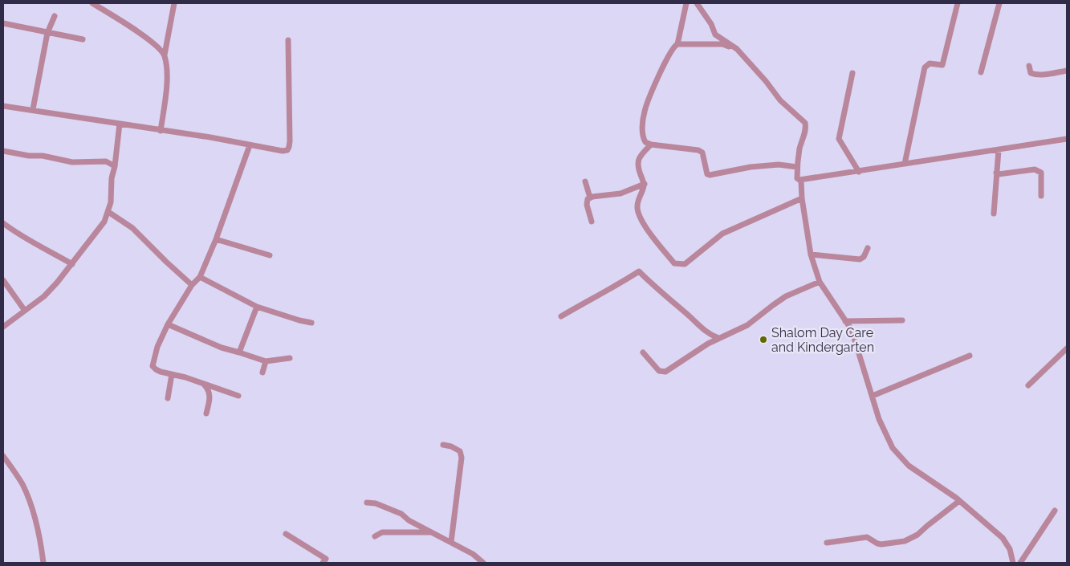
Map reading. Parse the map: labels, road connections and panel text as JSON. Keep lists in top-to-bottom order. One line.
{"places":["Shalom Day Care and Kindergarten"]}
